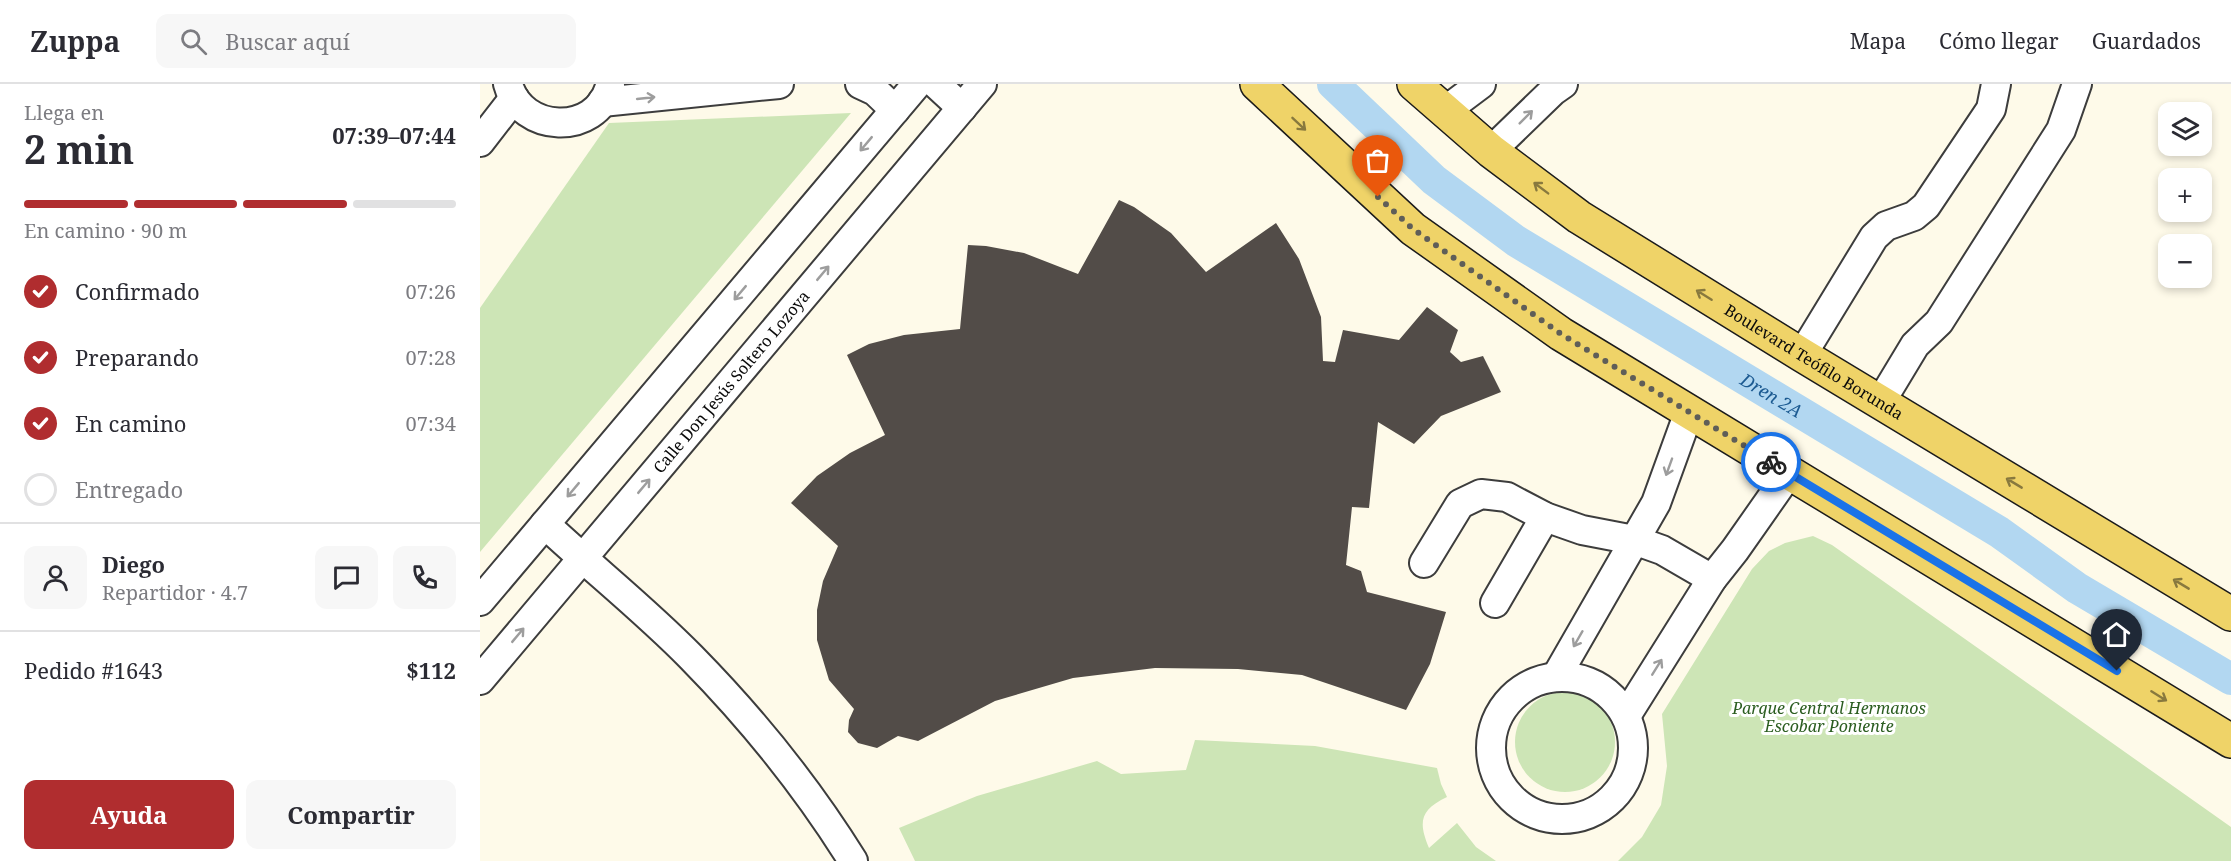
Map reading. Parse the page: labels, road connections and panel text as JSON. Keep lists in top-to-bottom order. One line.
{"streets":{"main road":["Boulevard Teófilo Borunda"],"street":["Calle Don Jesús Soltero Lozoya"]},"water":["Dren 2A"],"parks":["Parque Central Hermanos Escobar Poniente"],"page":{"header":"Zuppa","search":"Buscar aquí","nav":["Mapa","Cómo llegar","Guardados"],"heading":["2 min","Llega en","07:39–07:44"],"panel":["Diego","Repartidor · 4.7","Pedido #1643","$112"],"map_buttons":["+","−"],"bar":"En camino · 90 m","list":[["Confirmado","07:26"],["Preparando","07:28"],["En camino","07:34"],"Entregado"],"buttons":["Ayuda","Compartir"]}}
